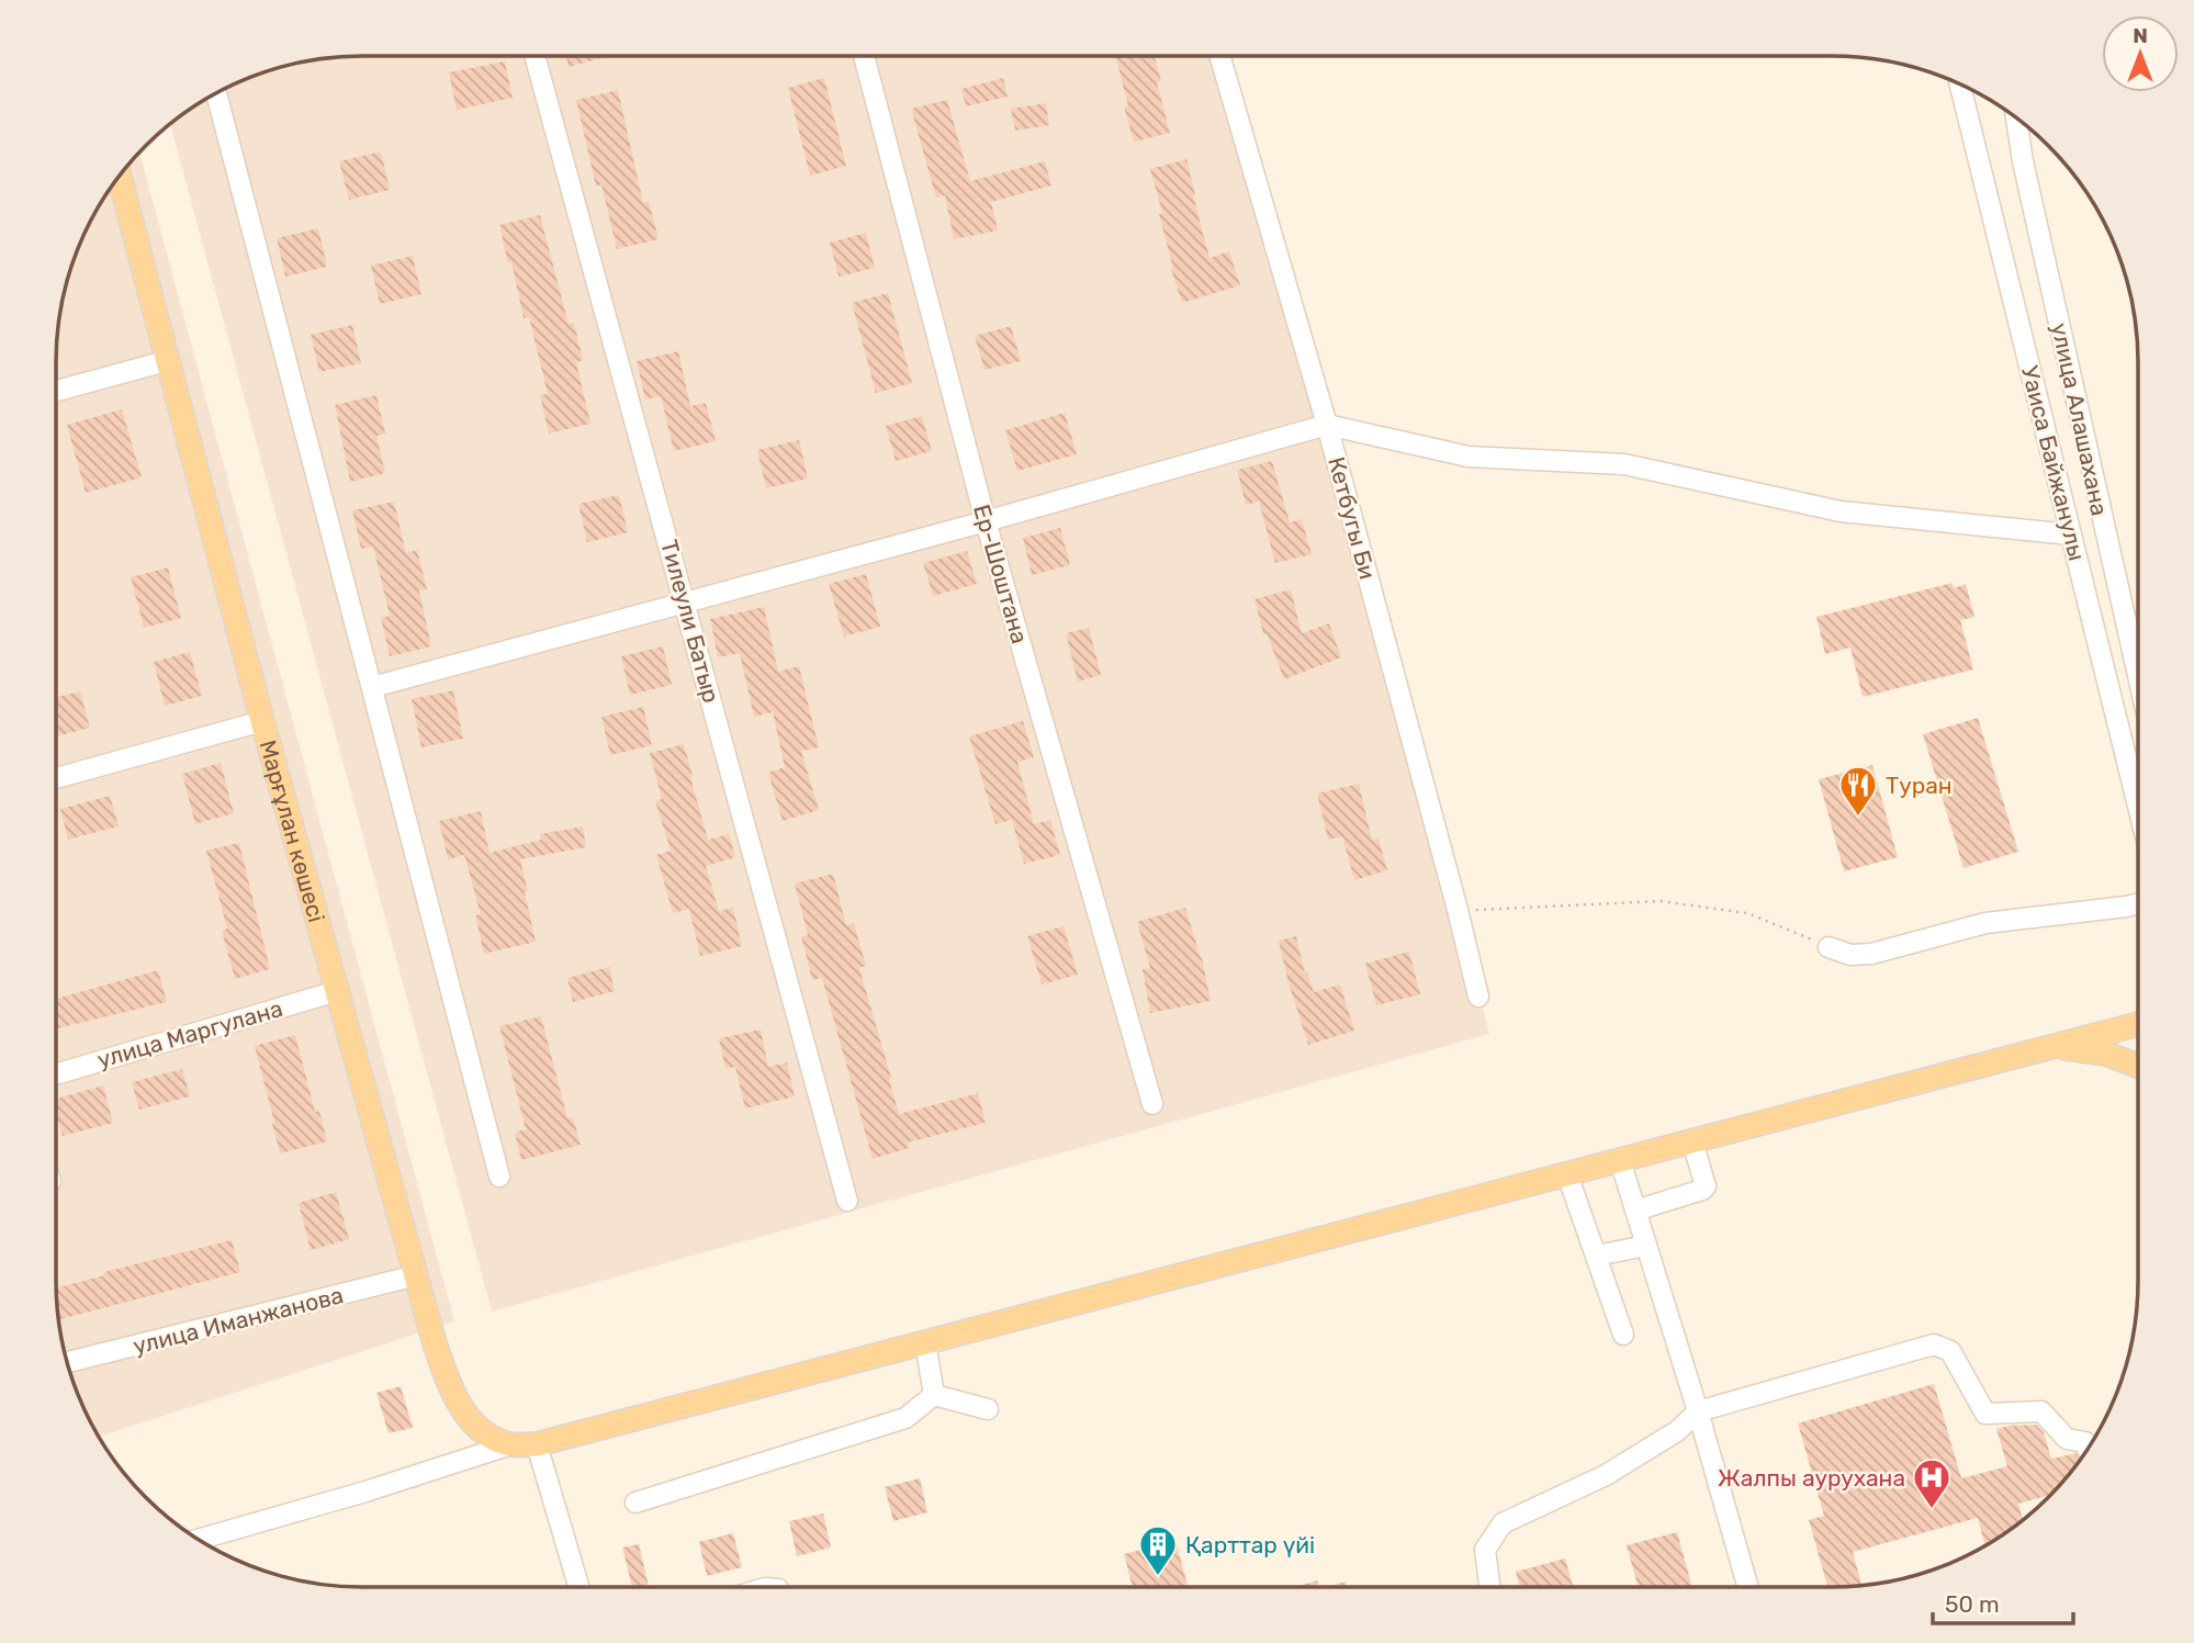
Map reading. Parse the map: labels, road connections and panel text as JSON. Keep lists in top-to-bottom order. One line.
{"streets":{"main road":["Марғұлан көшесі"],"street":["улица Алашахана","Уаиса Байжанулы","Кетбугы Би","Ер-Шоштана","Тилеули Батыр","улица Маргулана","улица Иманжанова"]},"crossings":[["Марғұлан көшесі","улица Маргулана"],["Марғұлан көшесі","улица Иманжанова"]],"places":{"restaurant":["Туран"],"hospital":["Жалпы аурухана"],"building":["Қарттар үйі"]},"scale_bar":"50 m","north":"top"}
